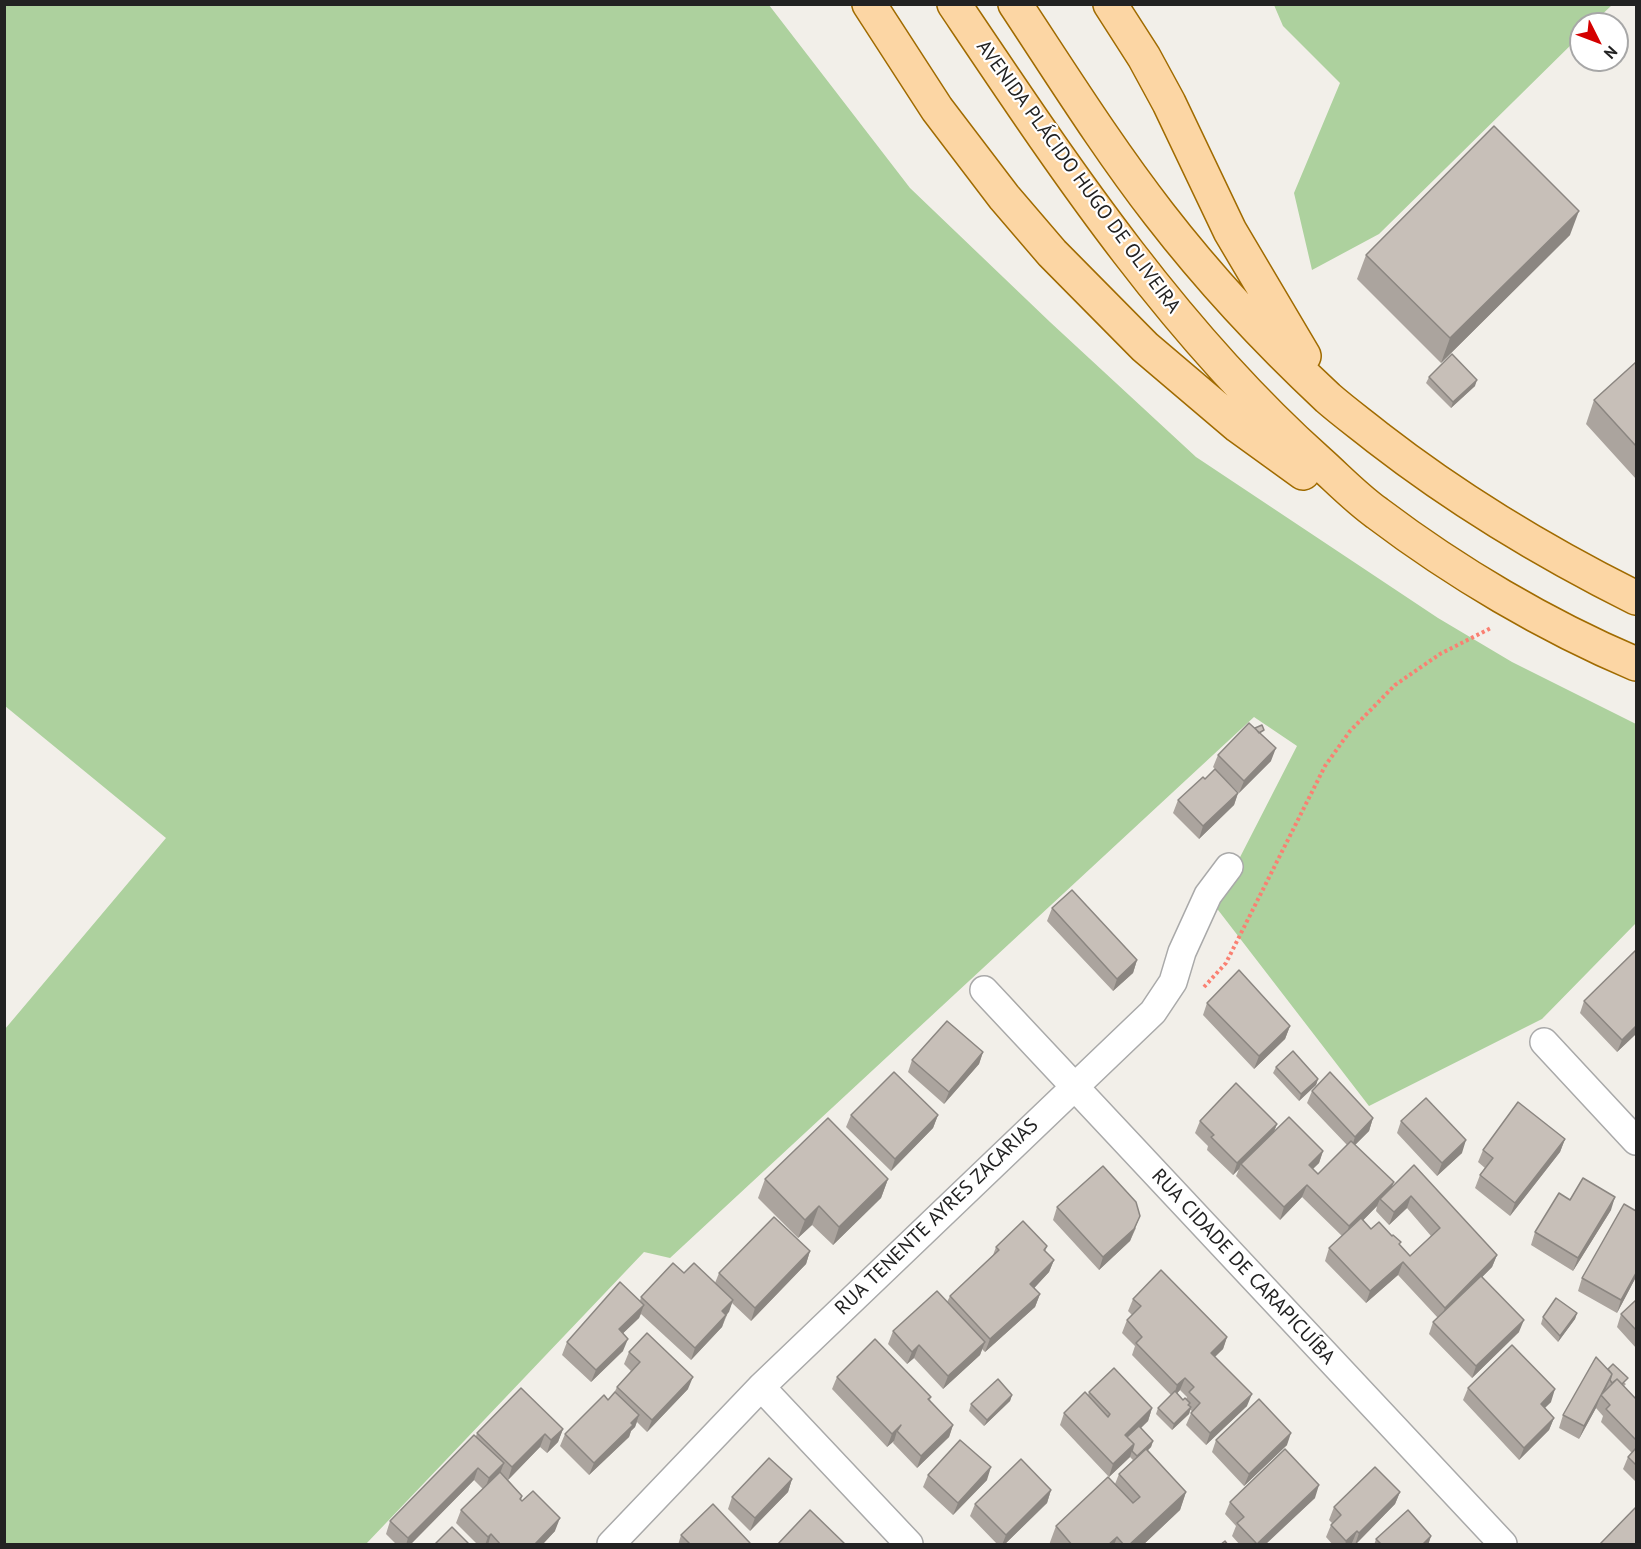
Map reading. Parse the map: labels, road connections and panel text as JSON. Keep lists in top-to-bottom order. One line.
{"streets":{"main road":["AVENIDA PLÁCIDO HUGO DE OLIVEIRA"],"street":["RUA TENENTE AYRES ZACARIAS","RUA CIDADE DE CARAPICUÍBA"]},"crossings":[["RUA TENENTE AYRES ZACARIAS","RUA CIDADE DE CARAPICUÍBA"]],"north":"bottom right"}
